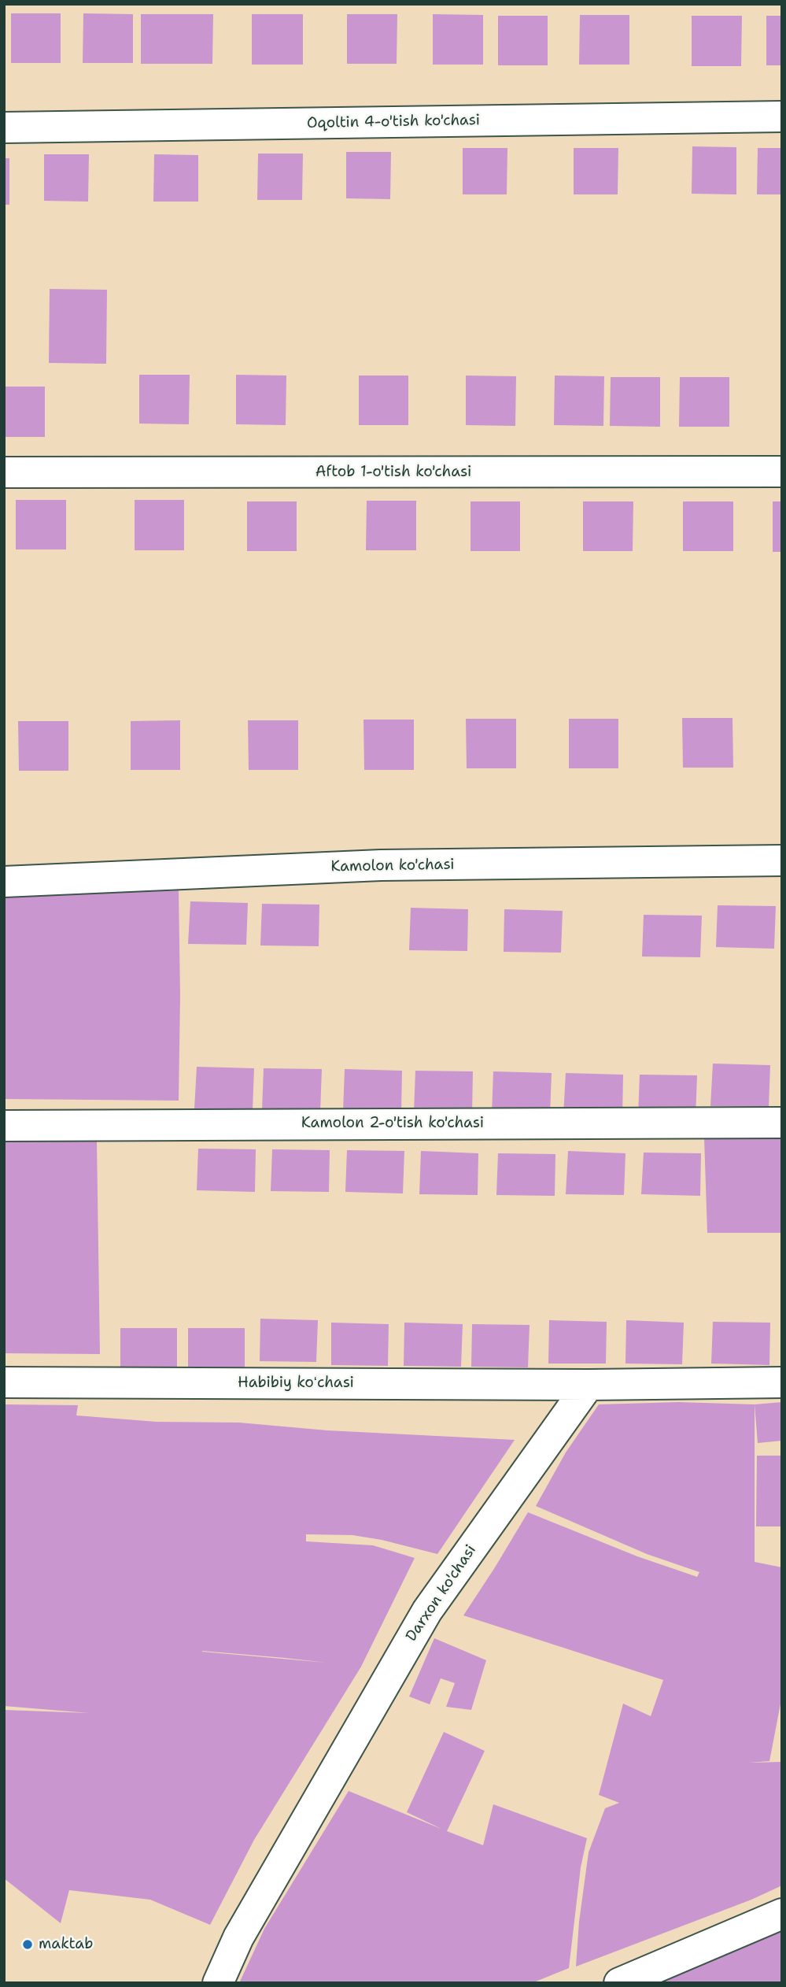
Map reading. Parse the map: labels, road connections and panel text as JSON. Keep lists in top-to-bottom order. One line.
{"streets":{"street":["Oqoltin 4-o'tish ko'chasi","Aftob 1-o'tish ko'chasi","Kamolon ko'chasi","Kamolon 2-o'tish ko'chasi","Habibiy koʻchasi","Darxon ko'chasi"]},"crossings":[["Habibiy koʻchasi","Darxon ko'chasi"]],"places":["maktab"]}
